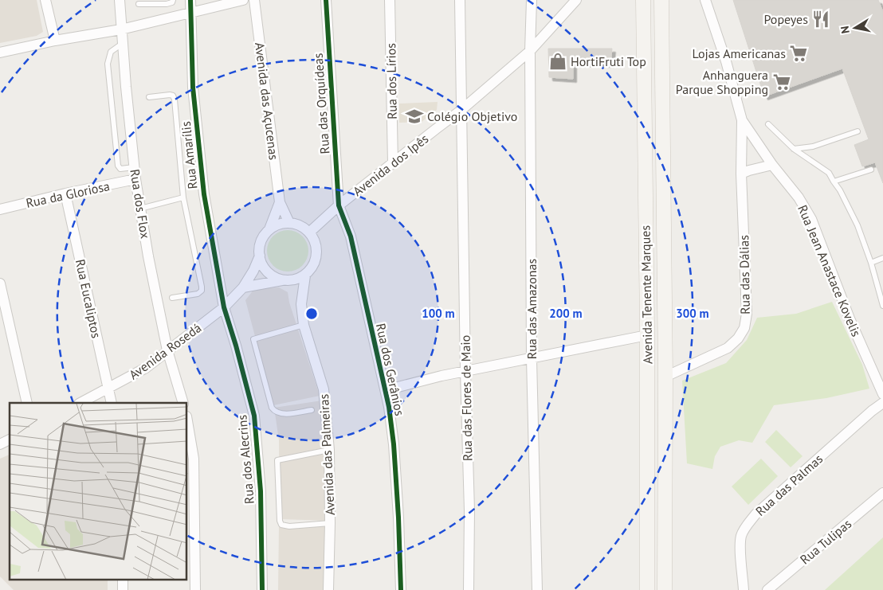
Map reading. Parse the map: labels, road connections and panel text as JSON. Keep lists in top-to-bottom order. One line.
{"streets":{"main road":["Avenida Tenente Marques"],"street":["Rua dos Lírios","Avenida das Açucenas","Rua das Orquídeas","Rua Amarílis","Avenida dos Ipês","Rua da Gloriosa","Rua dos Flox","Rua Jean Anastace Kovelis","Rua das Dálias","Rua Eucaliptos","Rua das Amazonas","Avenida Rosedá","Rua dos Gerânios","Rua das Flores de Maio","Avenida das Palmeiras","Rua dos Alecrins","Rua das Palmas","Rua Tulipas"]},"crossings":[["Rua dos Lírios","Avenida dos Ipês"],["Avenida das Açucenas","Avenida dos Ipês"],["Avenida das Açucenas","Avenida Rosedá"],["Avenida das Açucenas","Avenida das Palmeiras"],["Rua das Orquídeas","Avenida dos Ipês"],["Rua das Orquídeas","Rua dos Gerânios"],["Rua Amarílis","Avenida Rosedá"],["Rua Amarílis","Rua dos Alecrins"],["Avenida dos Ipês","Rua das Amazonas"],["Avenida dos Ipês","Avenida Rosedá"],["Avenida dos Ipês","Rua dos Gerânios"],["Avenida dos Ipês","Rua das Flores de Maio"],["Avenida dos Ipês","Avenida das Palmeiras"],["Rua da Gloriosa","Rua dos Flox"],["Rua da Gloriosa","Rua Eucaliptos"],["Rua dos Flox","Avenida Rosedá"],["Rua Jean Anastace Kovelis","Rua das Dálias"],["Rua das Dálias","Avenida Tenente Marques"],["Rua Eucaliptos","Avenida Rosedá"],["Avenida Rosedá","Avenida das Palmeiras"],["Avenida Rosedá","Rua dos Alecrins"]],"places":{"restaurant":["Popeyes"],"supermarket":["Lojas Americanas","Anhanguera Parque Shopping"],"shop":["HortiFruti Top"],"school or university":["Colégio Objetivo"]},"north":"left","rings":["100 m","200 m","300 m"]}
